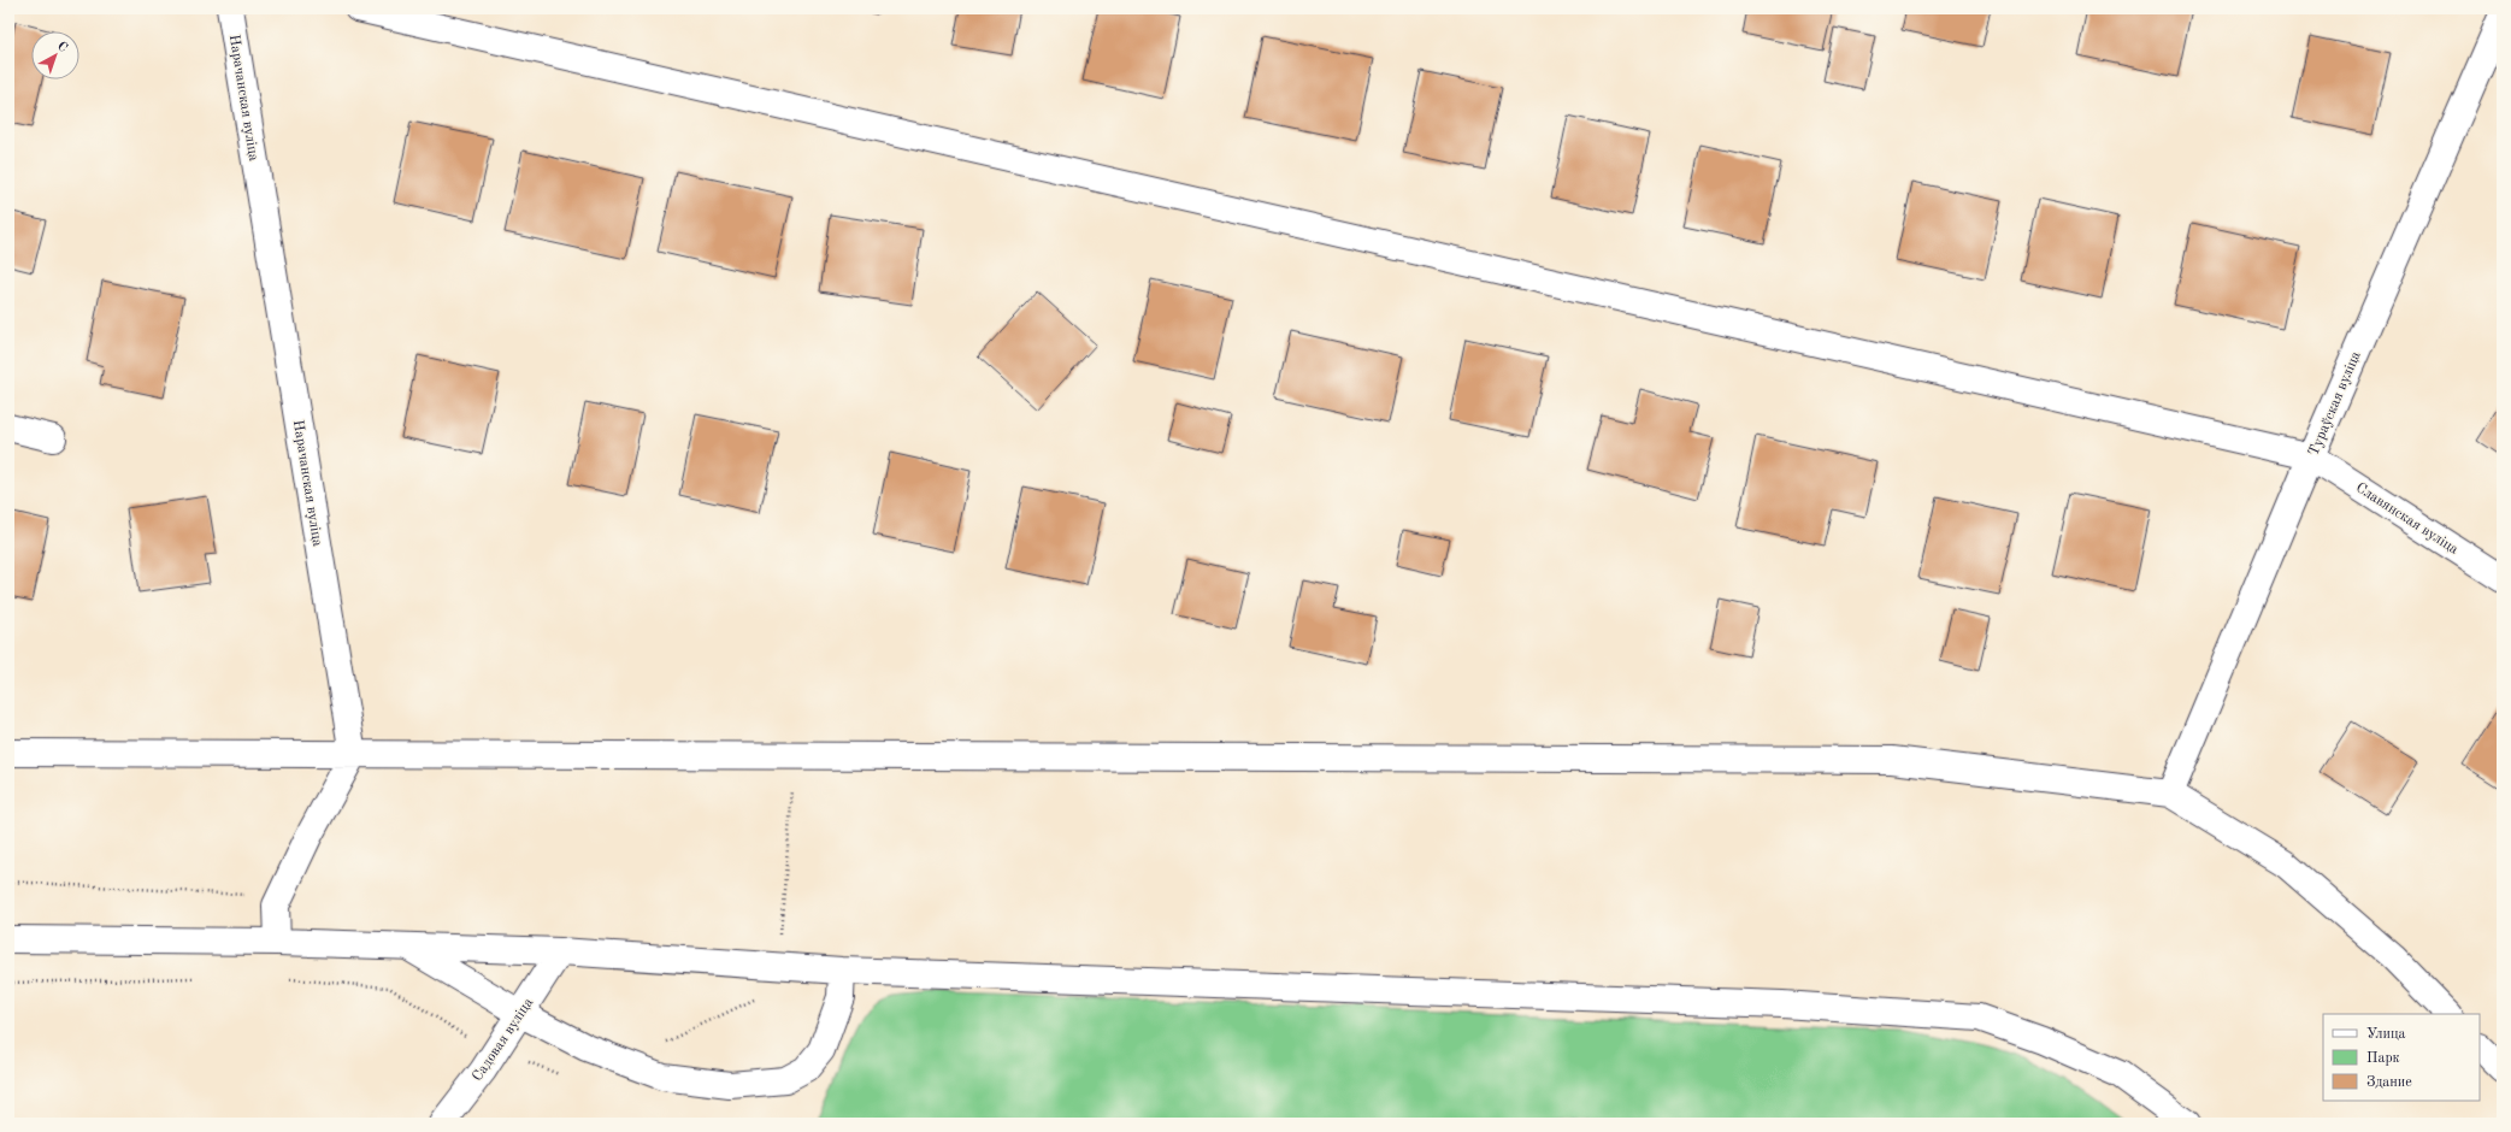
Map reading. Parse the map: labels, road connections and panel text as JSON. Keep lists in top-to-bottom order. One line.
{"streets":{"street":["Нарачанская вуліца","Тураўская вуліца","Славянская вуліца","Садовая вуліца"]},"crossings":[["Тураўская вуліца","Славянская вуліца"]],"legend":["Улица","Парк","Здание"],"north":"top right"}
